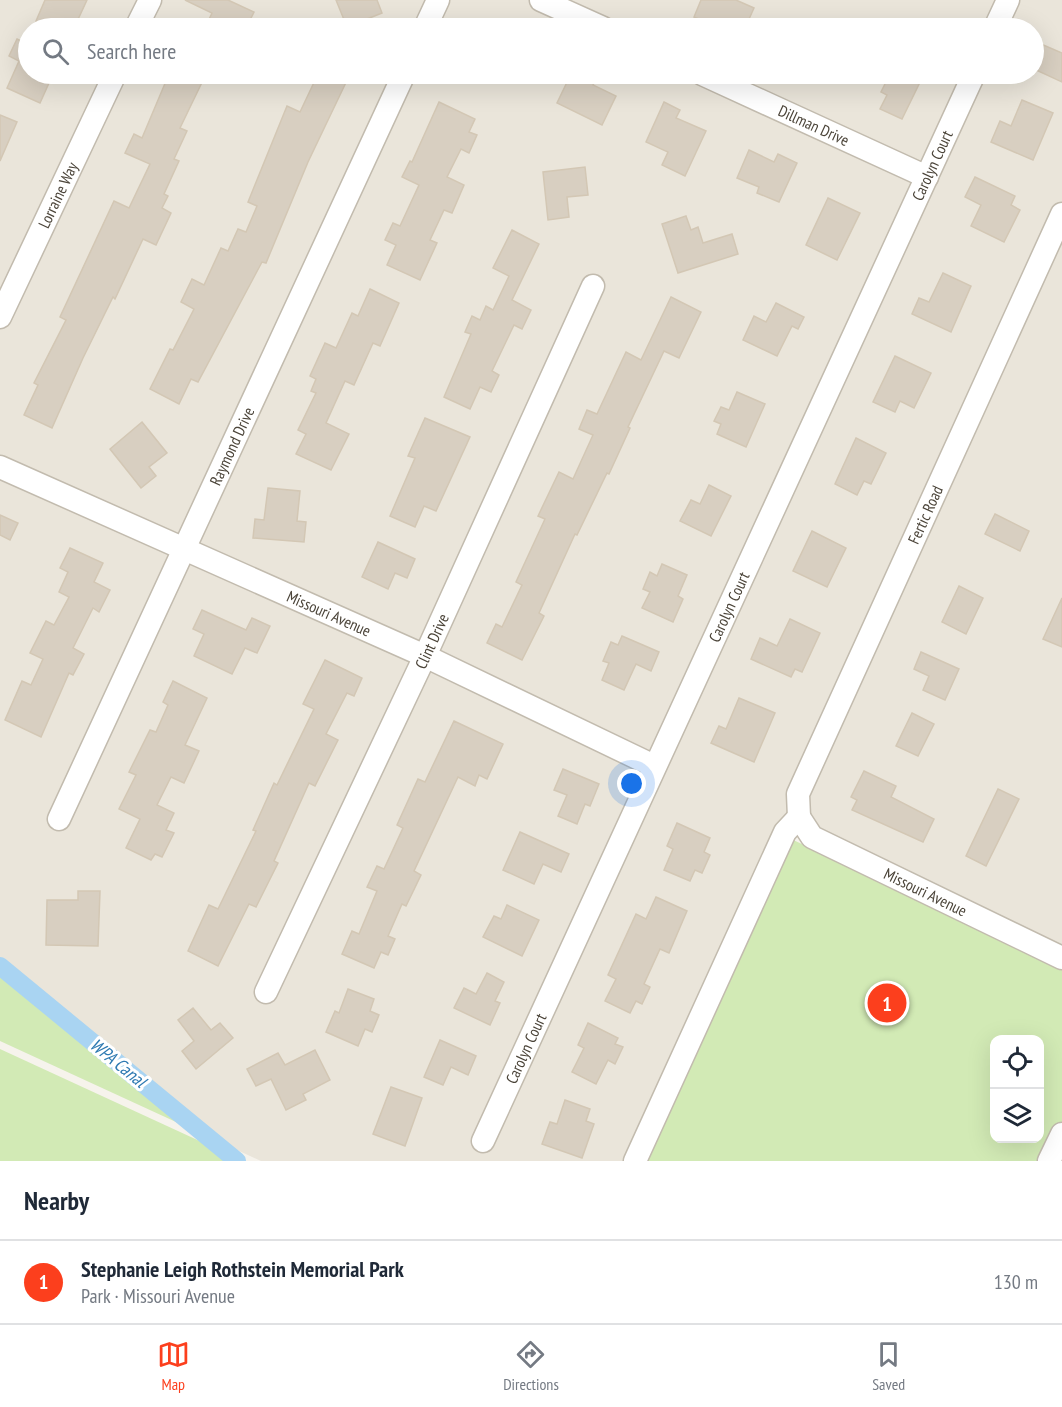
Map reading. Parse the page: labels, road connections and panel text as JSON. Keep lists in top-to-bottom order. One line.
{"streets":{"street":["Dillman Drive","Carolyn Court","Lorraine Way","Raymond Drive","Fertic Road","Missouri Avenue","Clint Drive"]},"crossings":[["Dillman Drive","Carolyn Court"],["Carolyn Court","Missouri Avenue"],["Raymond Drive","Missouri Avenue"],["Fertic Road","Missouri Avenue"],["Missouri Avenue","Clint Drive"]],"water":["WPA Canal"],"page":{"search":"Search here","pins":"1","heading":"Nearby","list":[{"mark":"1","name":"Stephanie Leigh Rothstein Memorial Park","note":"Park · Missouri Avenue","value":"130 m"}],"nav":["Map","Directions","Saved"]}}
